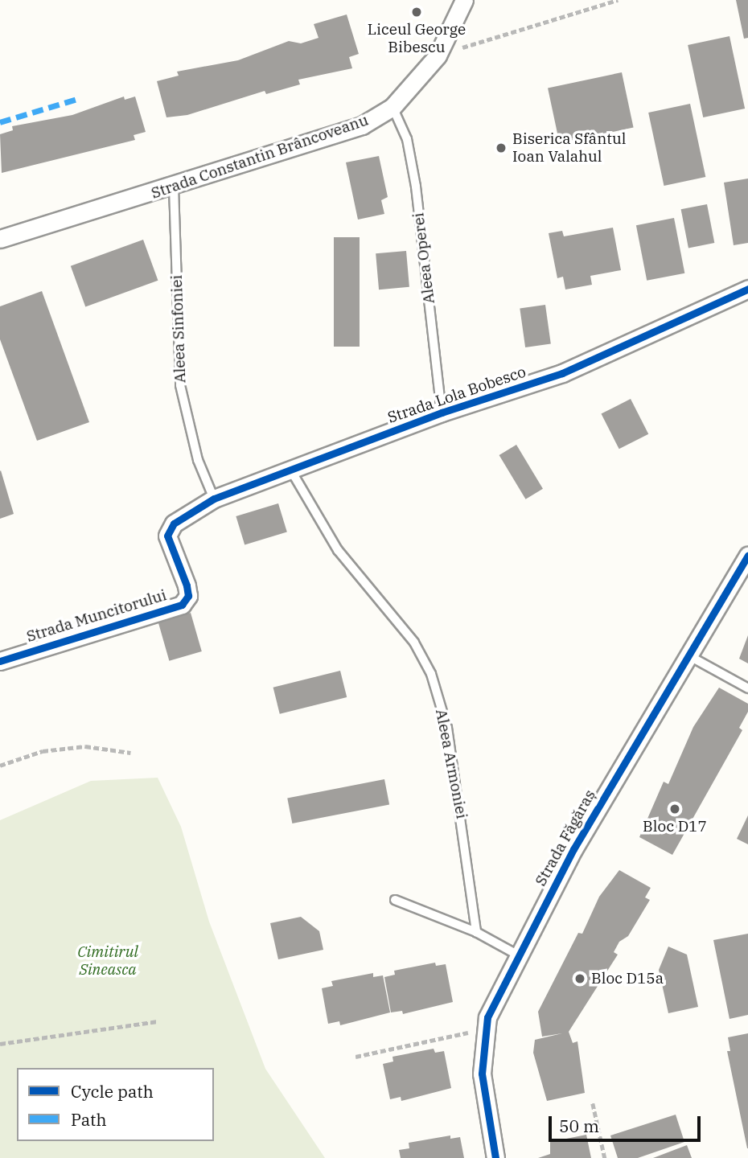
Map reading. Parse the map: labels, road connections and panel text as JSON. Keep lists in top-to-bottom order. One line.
{"streets":{"street":["Strada Constantin Brâncoveanu","Strada Lola Bobesco","Strada Muncitorului","Strada Făgăraș"],"lane":["Aleea Operei","Aleea Sinfoniei","Aleea Armoniei"]},"crossings":[["Strada Constantin Brâncoveanu","Aleea Operei"],["Strada Constantin Brâncoveanu","Aleea Sinfoniei"],["Aleea Operei","Strada Lola Bobesco"],["Aleea Sinfoniei","Strada Lola Bobesco"],["Strada Lola Bobesco","Strada Muncitorului"],["Strada Lola Bobesco","Aleea Armoniei"]],"parks":["Cimitirul Sineasca"],"places":["Liceul George Bibescu","Biserica Sfântul Ioan Valahul","Bloc D17","Bloc D15a"],"legend":["Cycle path","Path"],"scale_bar":"50 m"}
